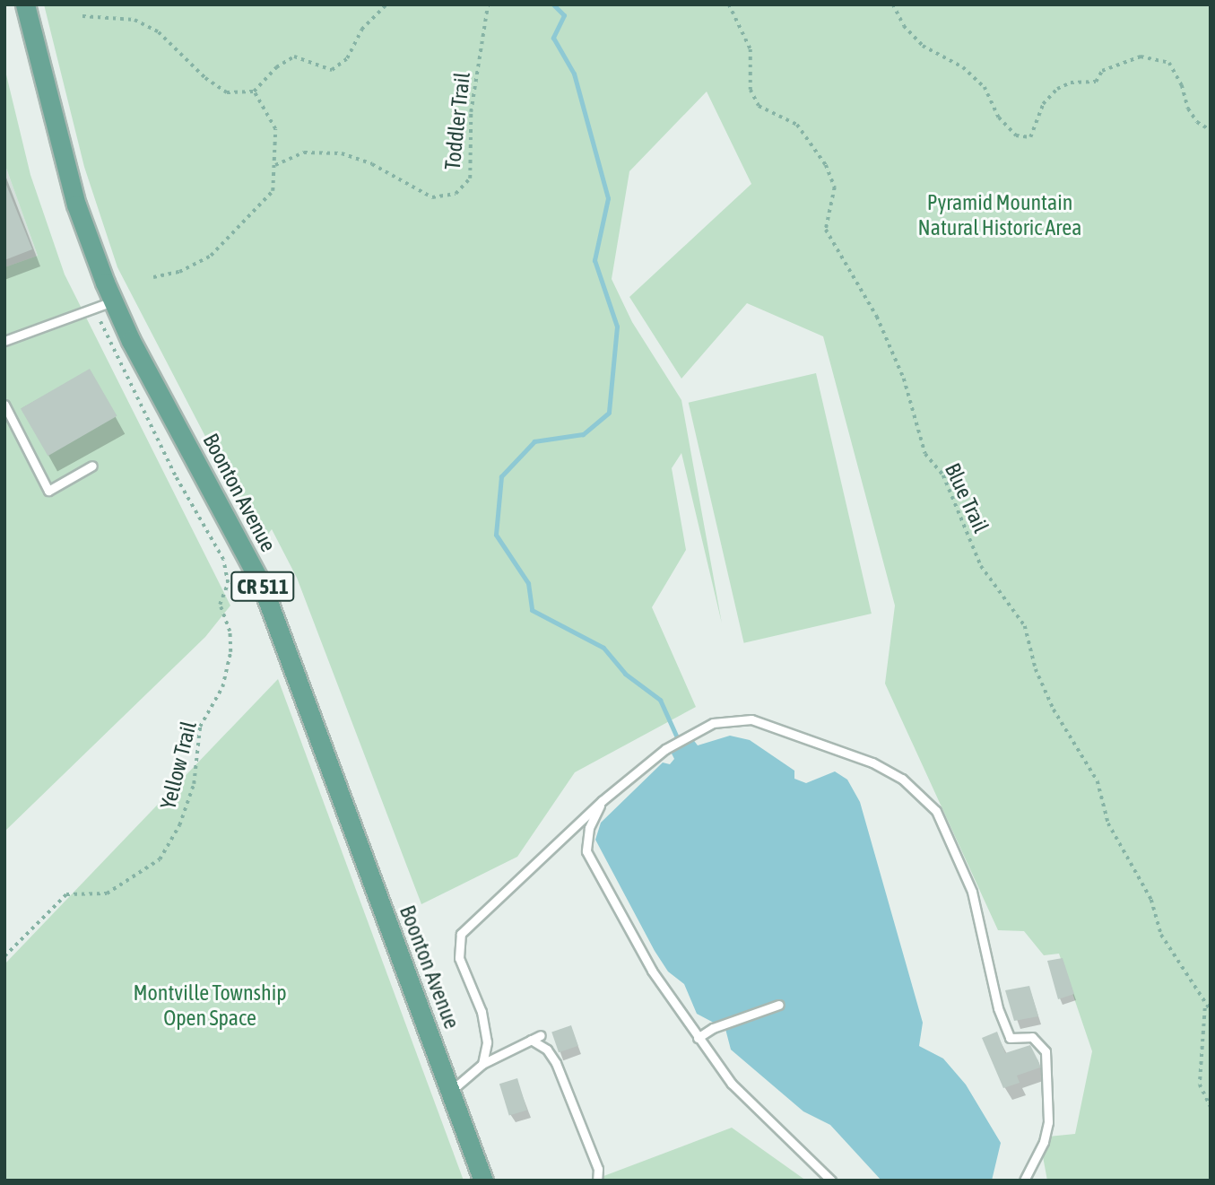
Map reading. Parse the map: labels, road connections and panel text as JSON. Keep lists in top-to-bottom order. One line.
{"streets":{"main road":["Boonton Avenue","CR 511"],"path":["Toddler Trail","Blue Trail","Yellow Trail"]},"crossings":[["Boonton Avenue","Yellow Trail"]],"parks":["Pyramid Mountain Natural Historic Area","Montville Township Open Space"]}
